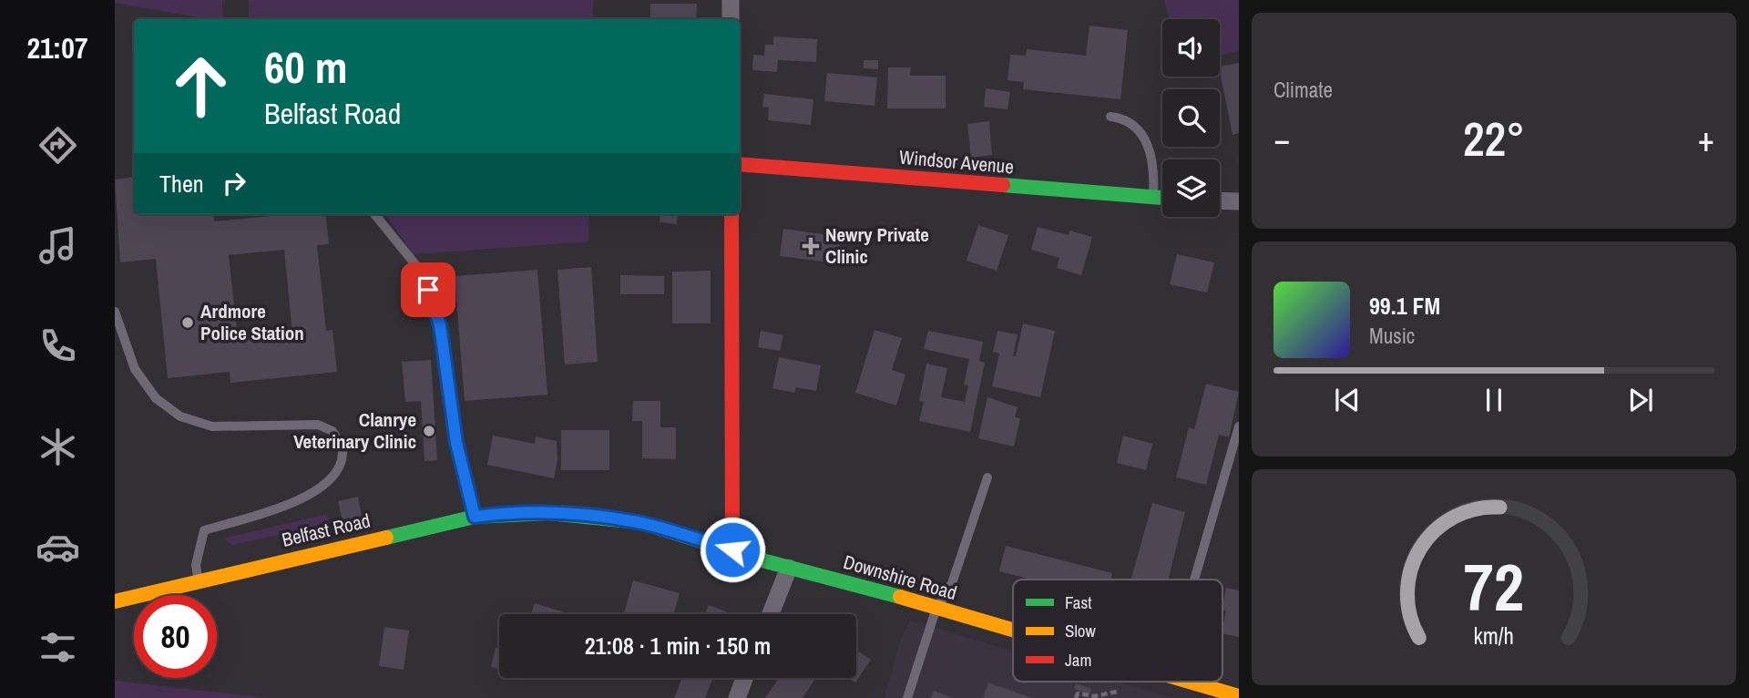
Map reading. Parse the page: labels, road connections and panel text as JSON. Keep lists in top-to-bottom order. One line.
{"streets":{"main road":["Windsor Avenue","Belfast Road","Downshire Road"]},"crossings":[["Belfast Road","Downshire Road"]],"places":{"health":["Newry Private Clinic"],"other":["Ardmore Police Station","Clanrye Veterinary Clinic"]},"legend":["Fast","Slow","Jam"],"page":{"tabs":"21:07","tile":"Climate","turn":["60 m","Belfast Road"],"heat":["−","22°","+"],"then":"Then","song":["99.1 FM","Music"],"limit":"80","trip":"21:08 · 1 min · 150 m","gauge":["72","km/h"]}}
